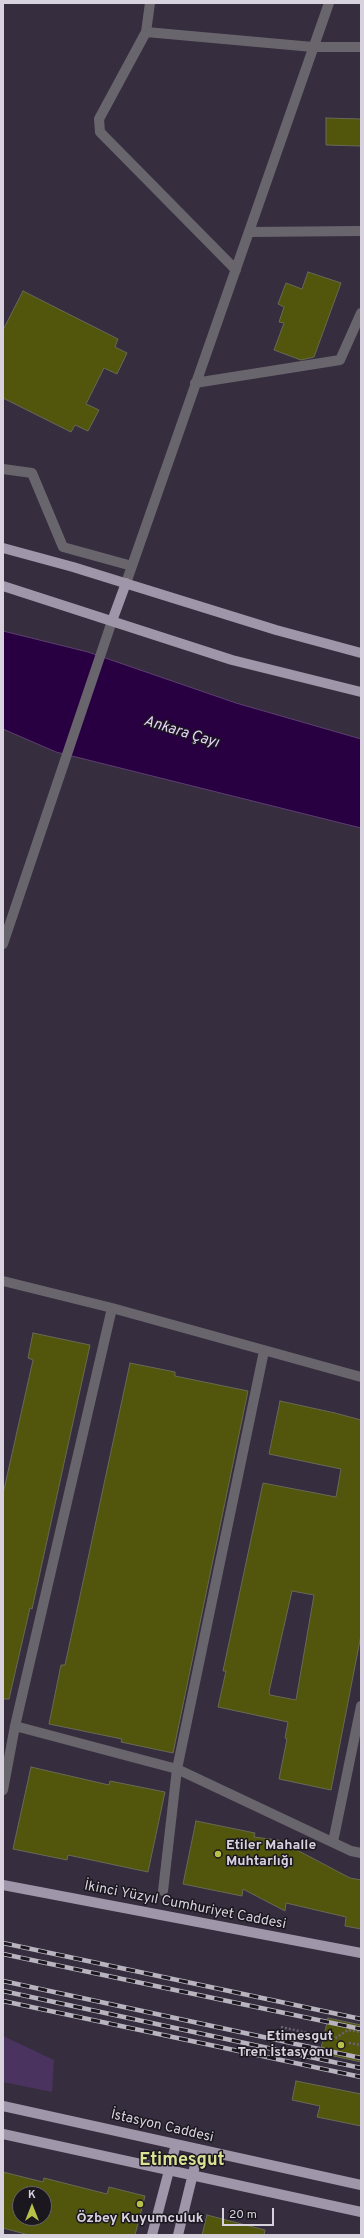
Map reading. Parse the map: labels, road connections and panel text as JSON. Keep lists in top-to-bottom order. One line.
{"streets":{"main road":["İkinci Yüzyıl Cumhuriyet Caddesi","İstasyon Caddesi"]},"districts":["Etimesgut"],"water":["Ankara Çayı"],"places":["Etiler Mahalle Muhtarlığı","Etimesgut Tren İstasyonu","Özbey Kuyumculuk"],"scale_bar":"20 m","north":"top"}
